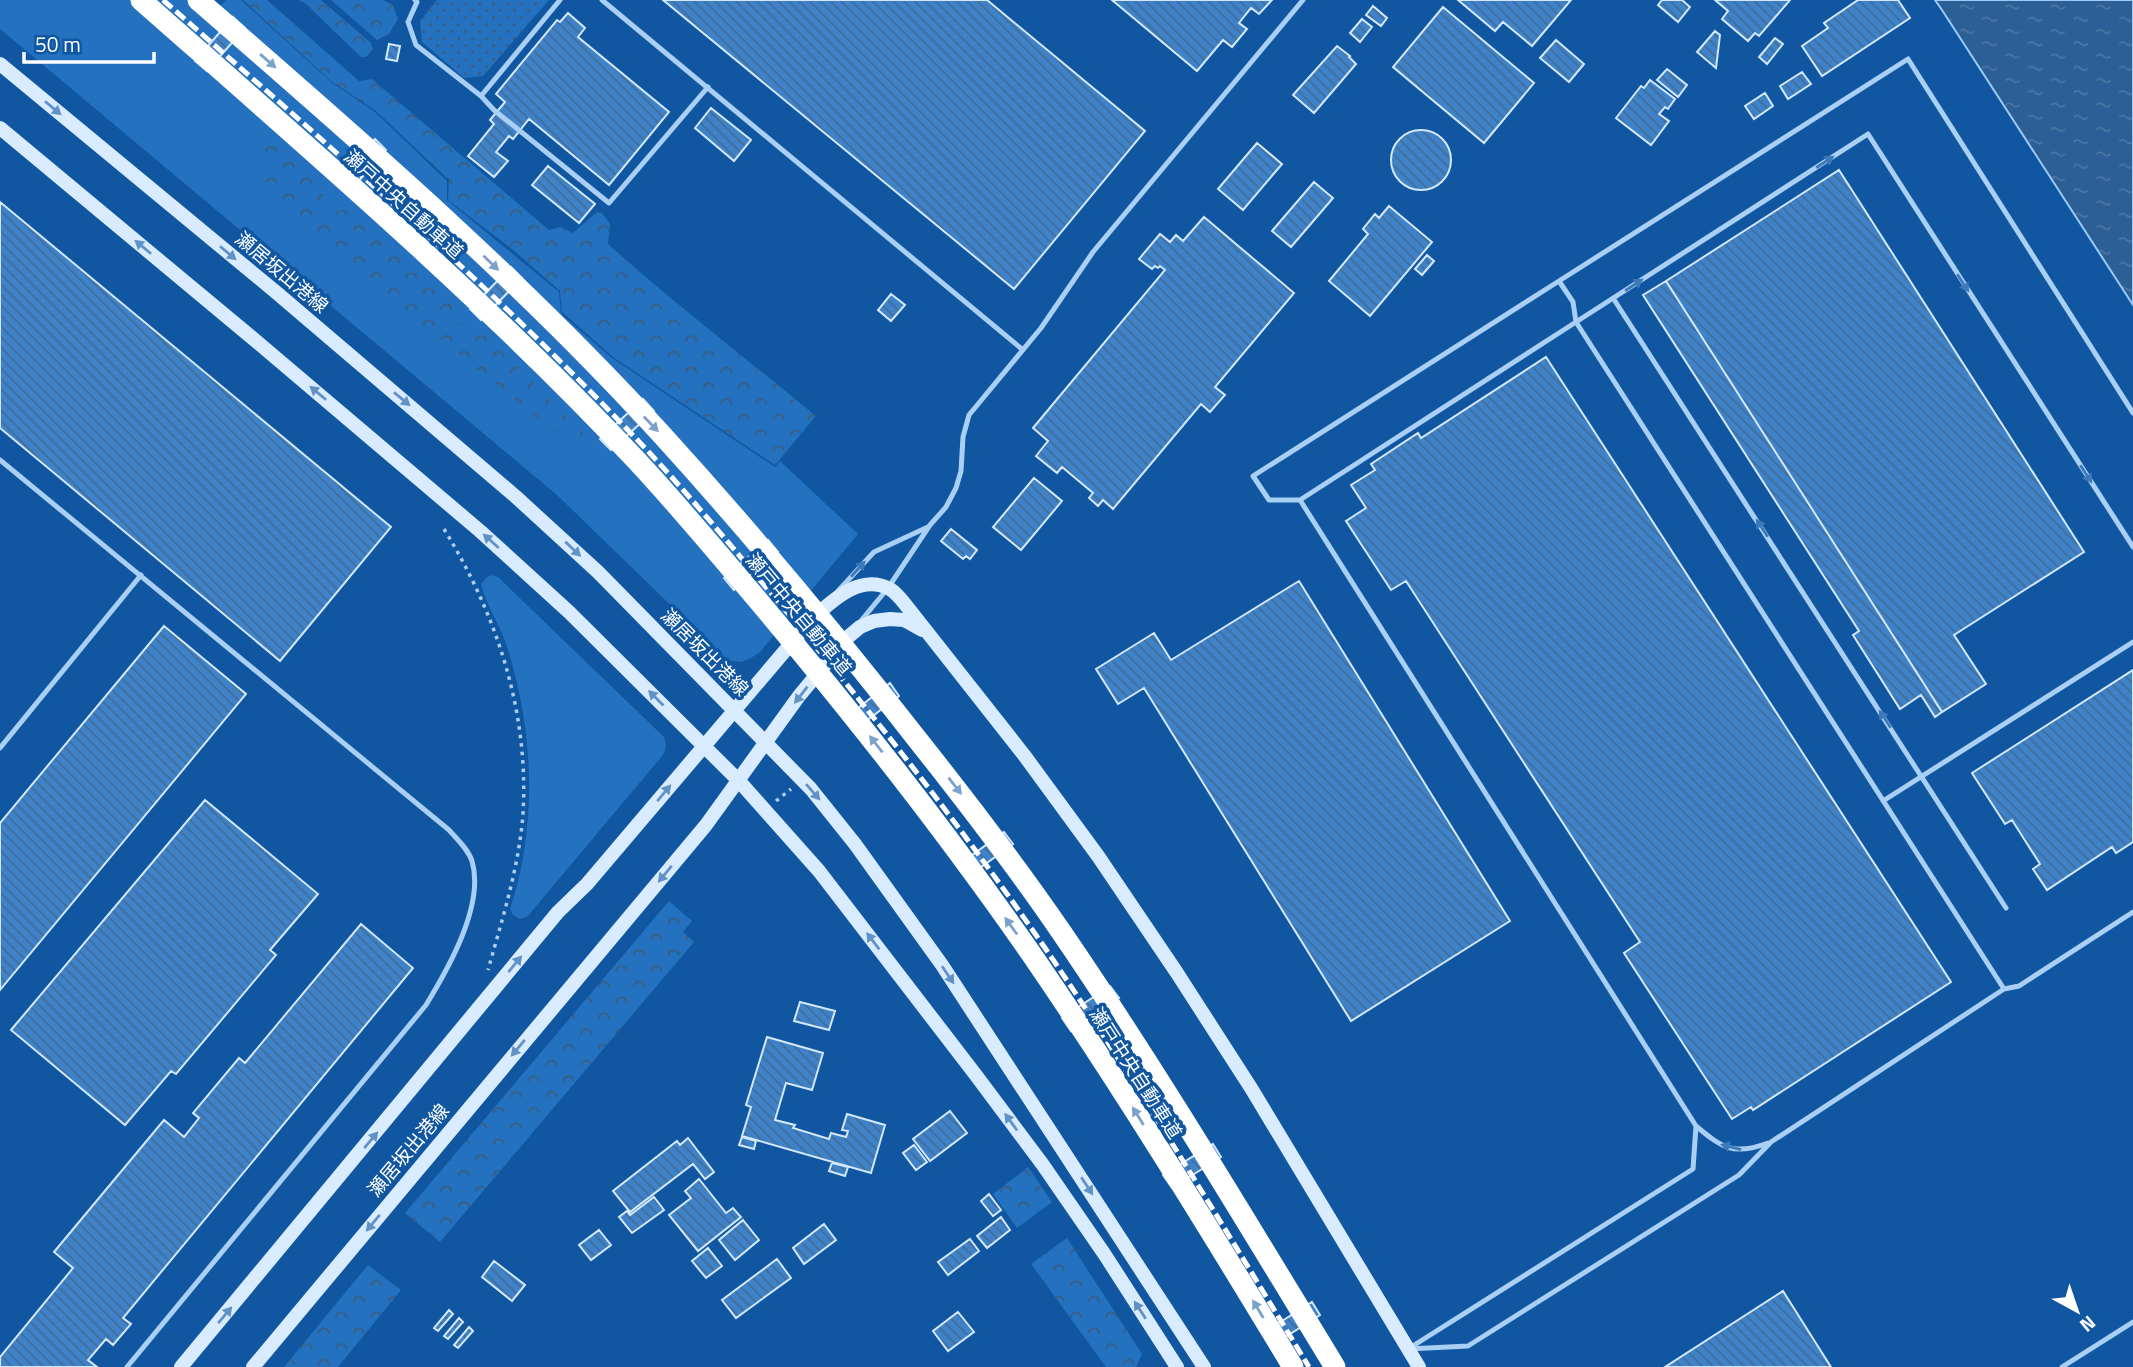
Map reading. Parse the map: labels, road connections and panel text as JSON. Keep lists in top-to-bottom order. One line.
{"streets":{"highway":["瀬戸中央自動車道"],"main road":["瀬居坂出港線"]},"scale_bar":"50 m","north":"bottom right"}
